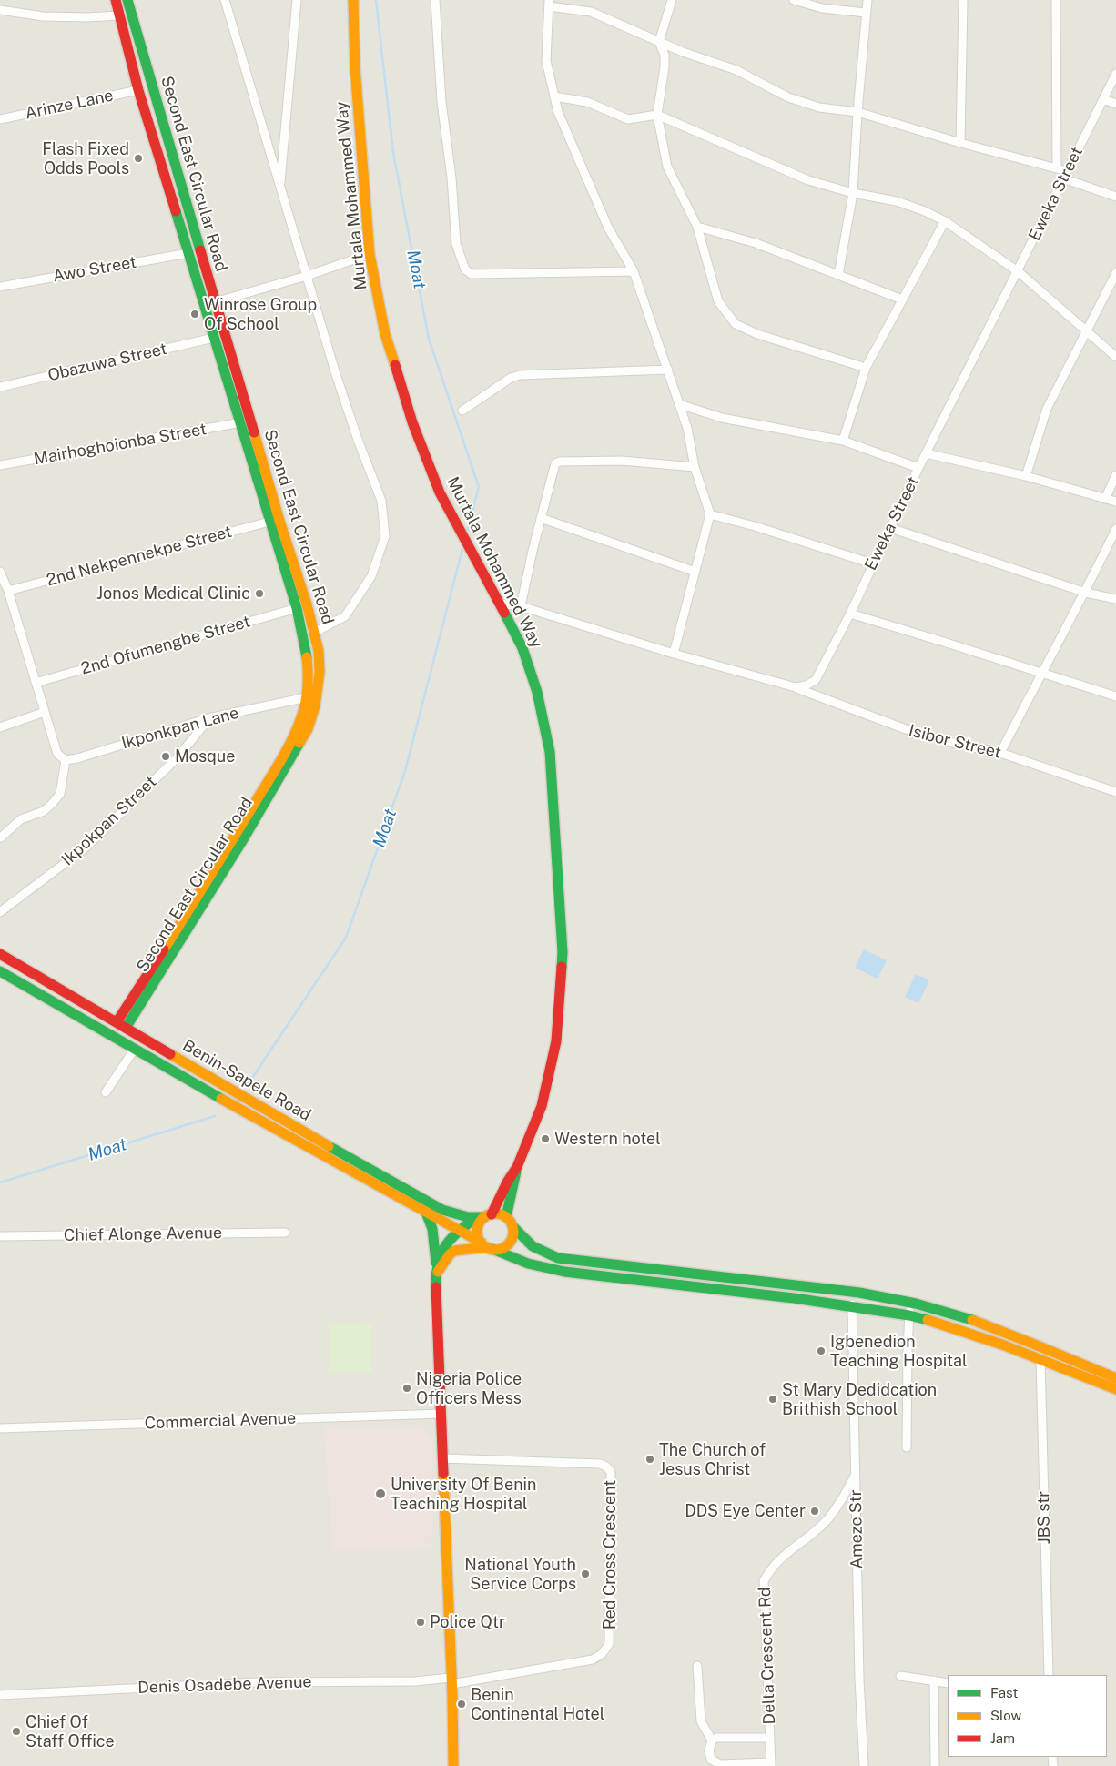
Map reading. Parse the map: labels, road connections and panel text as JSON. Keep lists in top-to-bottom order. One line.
{"streets":{"main road":["Second East Circular Road","Murtala Mohammed Way","Benin-Sapele Road"],"street":["Arinze Lane","Eweka Street","Awo Street","Obazuwa Street","Mairhoghoionba Street","2nd Nekpennekpe Street","2nd Ofumengbe Street","Ikponkpan Lane","Isibor Street","Ikpokpan Street","Chief Alonge Avenue","Commercial Avenue","JBS str","Ameze Str","Red Cross Crescent","Delta Crescent Rd","Denis Osadebe Avenue"]},"crossings":[["Arinze Lane","Second East Circular Road"],["Second East Circular Road","Awo Street"],["Second East Circular Road","Obazuwa Street"],["Second East Circular Road","Mairhoghoionba Street"],["Second East Circular Road","2nd Nekpennekpe Street"],["Second East Circular Road","2nd Ofumengbe Street"],["Second East Circular Road","Ikponkpan Lane"],["Second East Circular Road","Benin-Sapele Road"],["Eweka Street","Isibor Street"],["Ikponkpan Lane","Ikpokpan Street"],["Benin-Sapele Road","JBS str"],["Benin-Sapele Road","Ameze Str"],["Ameze Str","Delta Crescent Rd"],["Red Cross Crescent","Denis Osadebe Avenue"]],"water":["Moat"],"places":["Flash Fixed Odds Pools","Winrose Group Of School","Jonos Medical Clinic","Mosque","Western hotel","Igbenedion Teaching Hospital","Nigeria Police Officers Mess","St Mary Dedidcation Brithish School","The Church of Jesus Christ","University Of Benin Teaching Hospital","DDS Eye Center","National Youth Service Corps","Police Qtr","Benin Continental Hotel","Chief Of Staff Office"],"legend":["Fast","Slow","Jam"]}
